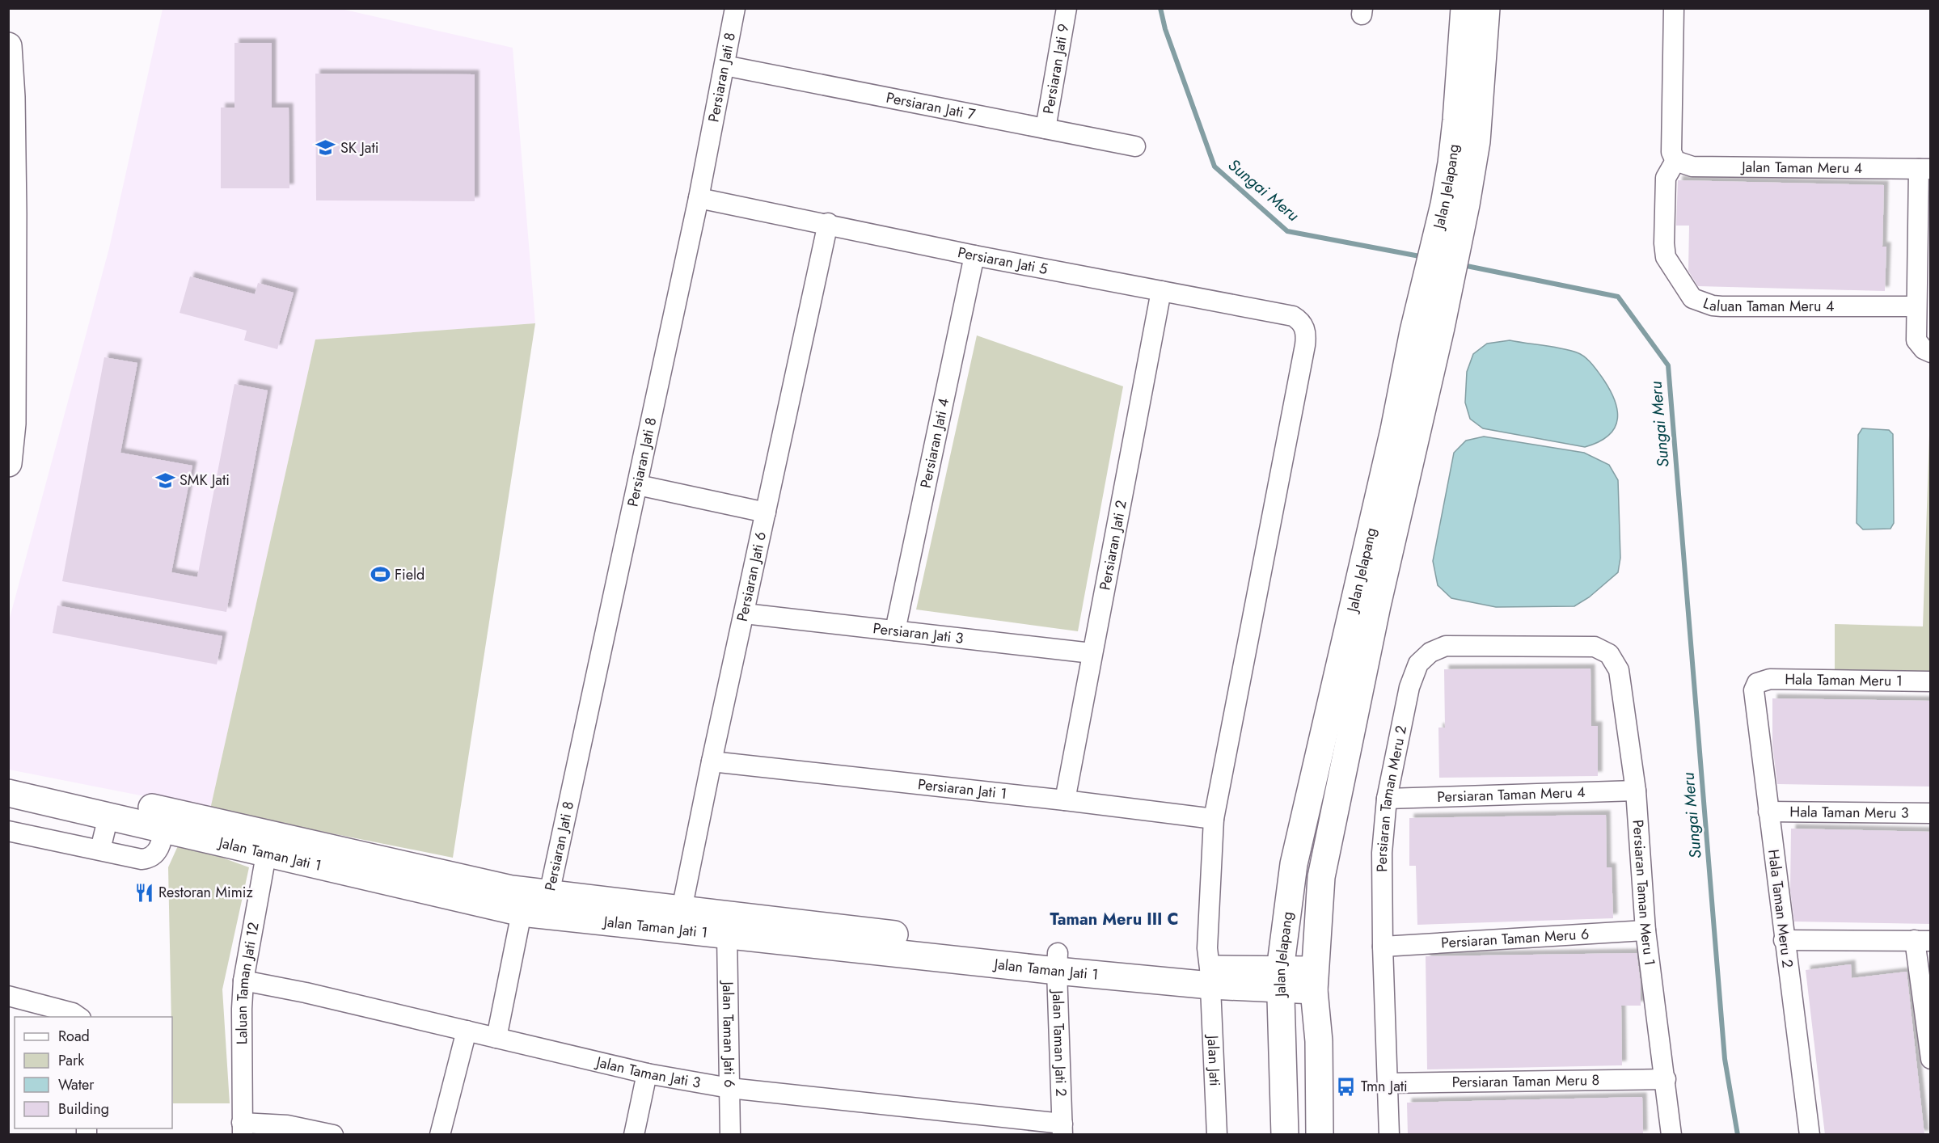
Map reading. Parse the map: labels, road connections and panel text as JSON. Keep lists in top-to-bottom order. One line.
{"streets":{"street":["Persiaran Jati 9","Persiaran Jati 8","Persiaran Jati 7","Jalan Taman Meru 4","Jalan Jelapang","Persiaran Jati 5","Laluan Taman Meru 4","Persiaran Jati 4","Persiaran Jati 2","Persiaran Jati 6","Persiaran Jati 3","Hala Taman Meru 1","Persiaran Jati 1","Persiaran Taman Meru 4","Persiaran Taman Meru 2","Hala Taman Meru 3","Jalan Taman Jati 1","Persiaran Taman Meru 1","Hala Taman Meru 2","Persiaran Taman Meru 6","Laluan Taman Jati 12","Jalan Taman Jati 6","Jalan Taman Jati 2","Jalan Jati","Jalan Taman Jati 3","Persiaran Taman Meru 8"]},"crossings":[["Persiaran Jati 9","Persiaran Jati 7"],["Persiaran Jati 8","Persiaran Jati 7"],["Persiaran Jati 8","Persiaran Jati 5"],["Persiaran Jati 8","Jalan Taman Jati 1"],["Persiaran Jati 8","Jalan Taman Jati 3"],["Jalan Taman Meru 4","Laluan Taman Meru 4"],["Jalan Jelapang","Jalan Taman Jati 1"],["Persiaran Jati 5","Persiaran Jati 4"],["Persiaran Jati 5","Persiaran Jati 2"],["Persiaran Jati 5","Persiaran Jati 6"],["Persiaran Jati 5","Jalan Jati"],["Persiaran Jati 4","Persiaran Jati 3"],["Persiaran Jati 2","Persiaran Jati 3"],["Persiaran Jati 2","Persiaran Jati 1"],["Persiaran Jati 6","Persiaran Jati 3"],["Persiaran Jati 6","Persiaran Jati 1"],["Persiaran Jati 6","Jalan Taman Jati 1"],["Hala Taman Meru 1","Hala Taman Meru 2"],["Persiaran Jati 1","Jalan Jati"],["Persiaran Taman Meru 4","Persiaran Taman Meru 2"],["Persiaran Taman Meru 4","Persiaran Taman Meru 1"],["Persiaran Taman Meru 2","Persiaran Taman Meru 1"],["Persiaran Taman Meru 2","Persiaran Taman Meru 6"],["Persiaran Taman Meru 2","Persiaran Taman Meru 8"],["Hala Taman Meru 3","Hala Taman Meru 2"],["Jalan Taman Jati 1","Laluan Taman Jati 12"],["Jalan Taman Jati 1","Jalan Taman Jati 6"],["Jalan Taman Jati 1","Jalan Taman Jati 2"],["Jalan Taman Jati 1","Jalan Jati"],["Persiaran Taman Meru 1","Persiaran Taman Meru 6"],["Persiaran Taman Meru 1","Persiaran Taman Meru 8"],["Laluan Taman Jati 12","Jalan Taman Jati 3"],["Jalan Taman Jati 6","Jalan Taman Jati 3"],["Jalan Taman Jati 2","Jalan Taman Jati 3"]],"districts":["Taman Meru III C"],"water":["Sungai Meru"],"places":{"school or university":["SK Jati","SMK Jati"],"sports":["Field"],"restaurant":["Restoran Mimiz"],"bus stop":["Tmn Jati"]},"legend":["Road","Park","Water","Building"]}
